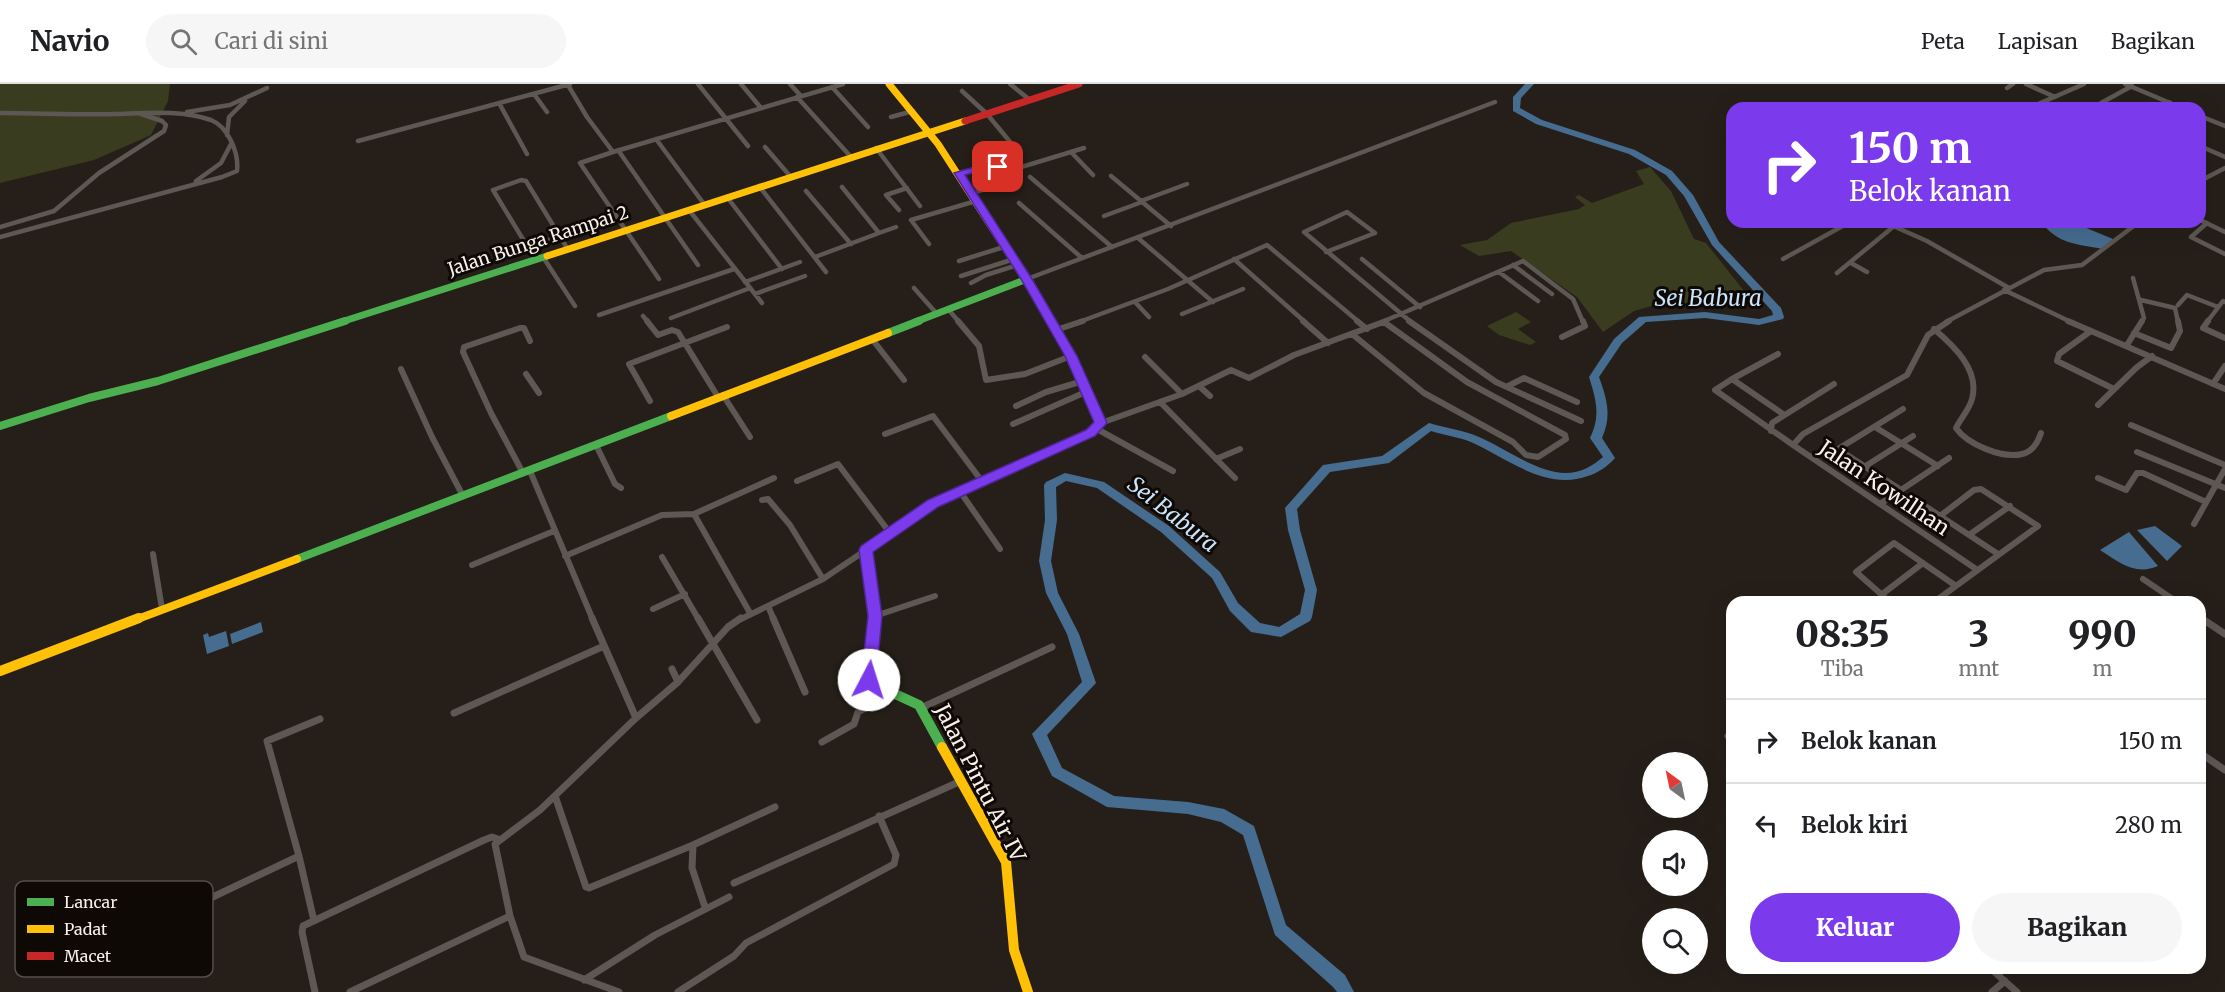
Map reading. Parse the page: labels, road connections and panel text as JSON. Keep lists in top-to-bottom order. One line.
{"streets":{"street":["Jalan Bunga Rampai 2","Jalan Kowilhan","Jalan Pintu Air IV"]},"water":["Sei Babura"],"legend":["Lancar","Padat","Macet"],"north":"top left","page":{"header":"Navio","search":"Cari di sini","nav":["Peta","Lapisan","Bagikan"],"turn":["150 m","Belok kanan"],"eta":["08:35","Tiba","3","mnt","990","m"],"list":[{"name":"Belok kanan","value":"150 m"},{"name":"Belok kiri","value":"280 m"}],"buttons":["Keluar","Bagikan"]}}
